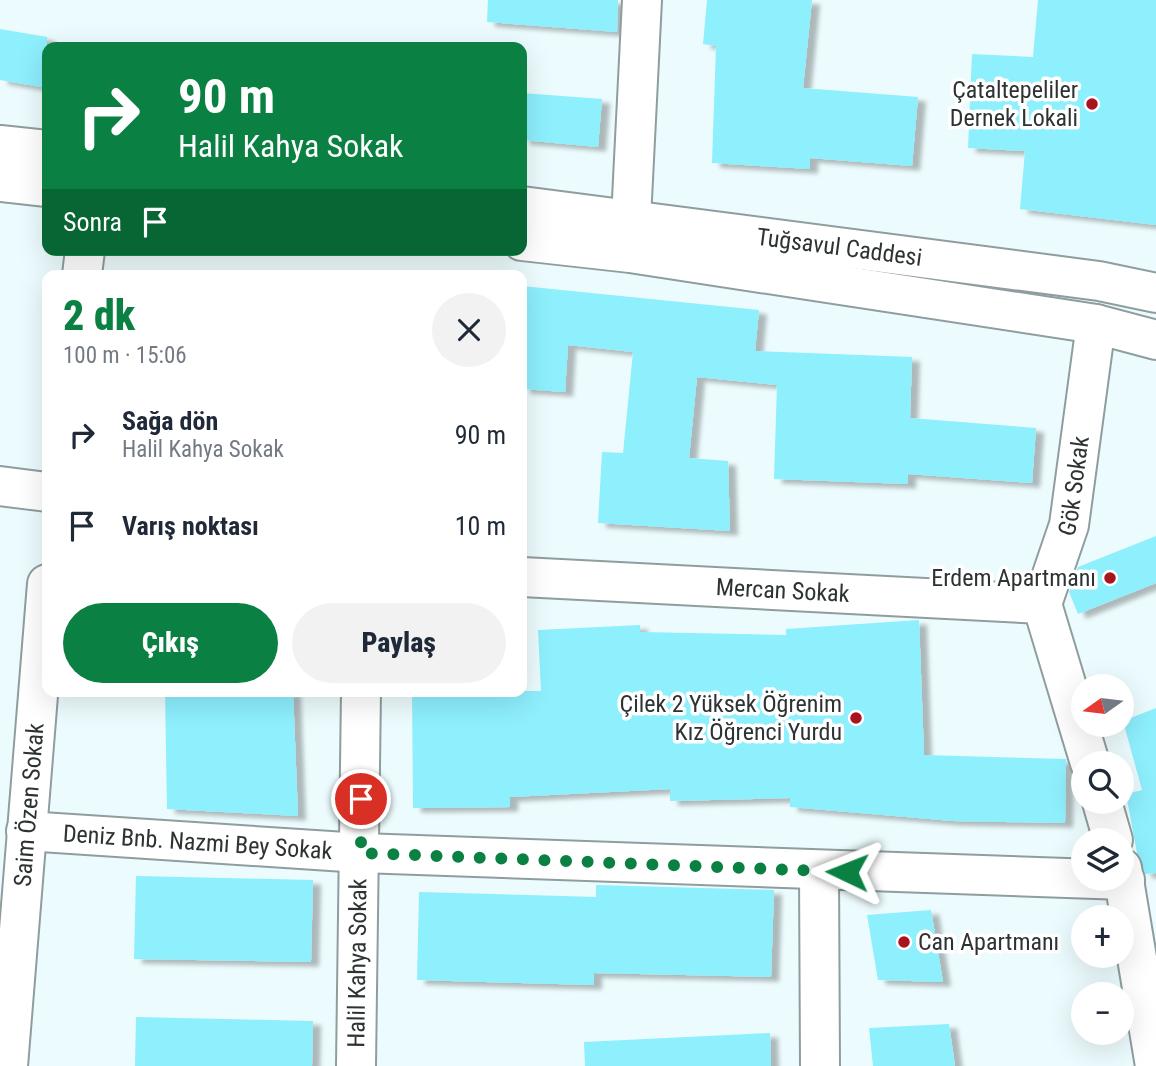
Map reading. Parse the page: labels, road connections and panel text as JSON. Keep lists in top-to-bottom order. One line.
{"streets":{"street":["Tuğsavul Caddesi","Gök Sokak","Mercan Sokak","Saim Özen Sokak","Deniz Bnb. Nazmi Bey Sokak","Halil Kahya Sokak"]},"crossings":[["Gök Sokak","Mercan Sokak"],["Saim Özen Sokak","Deniz Bnb. Nazmi Bey Sokak"],["Deniz Bnb. Nazmi Bey Sokak","Halil Kahya Sokak"]],"places":["Çataltepeliler Dernek Lokali","Erdem Apartmanı","Çilek 2 Yüksek Öğrenim Kız Öğrenci Yurdu","Can Apartmanı"],"north":"left","page":{"turn":["90 m","Halil Kahya Sokak"],"then":"Sonra","heading":["2 dk","100 m · 15:06"],"list":[{"name":"Sağa dön","note":"Halil Kahya Sokak","value":"90 m"},{"name":"Varış noktası","value":"10 m"}],"buttons":["Çıkış","Paylaş"],"map_buttons":["+","−"]}}
